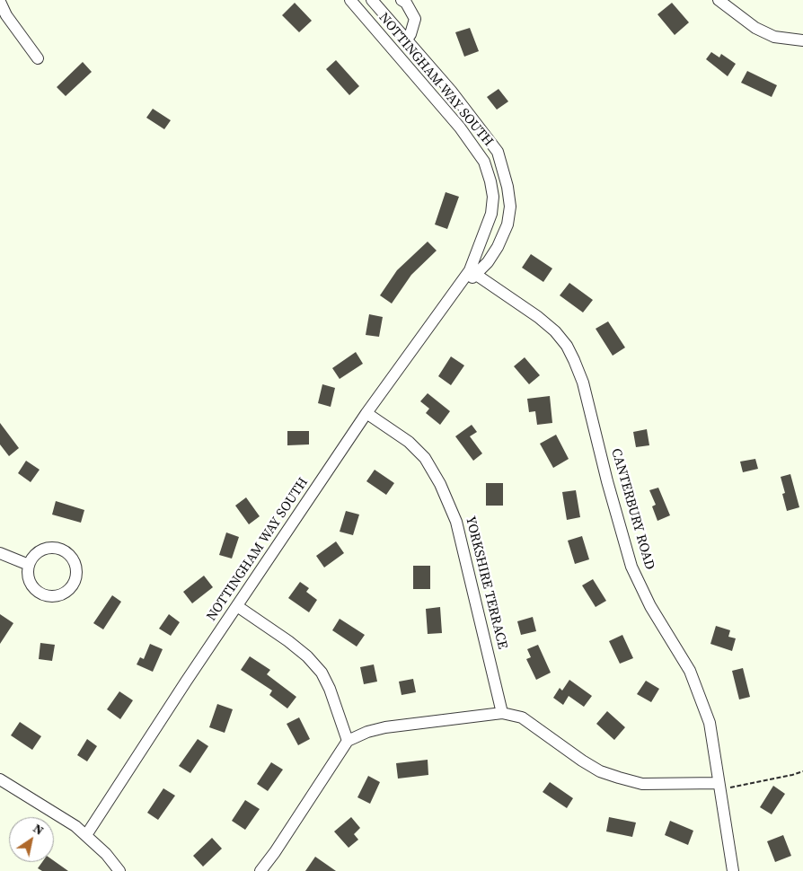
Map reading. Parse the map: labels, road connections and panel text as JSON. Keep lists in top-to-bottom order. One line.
{"streets":{"street":["NOTTINGHAM WAY SOUTH","CANTERBURY ROAD","YORKSHIRE TERRACE"]},"crossings":[["NOTTINGHAM WAY SOUTH","CANTERBURY ROAD"],["NOTTINGHAM WAY SOUTH","YORKSHIRE TERRACE"]],"north":"top right"}
